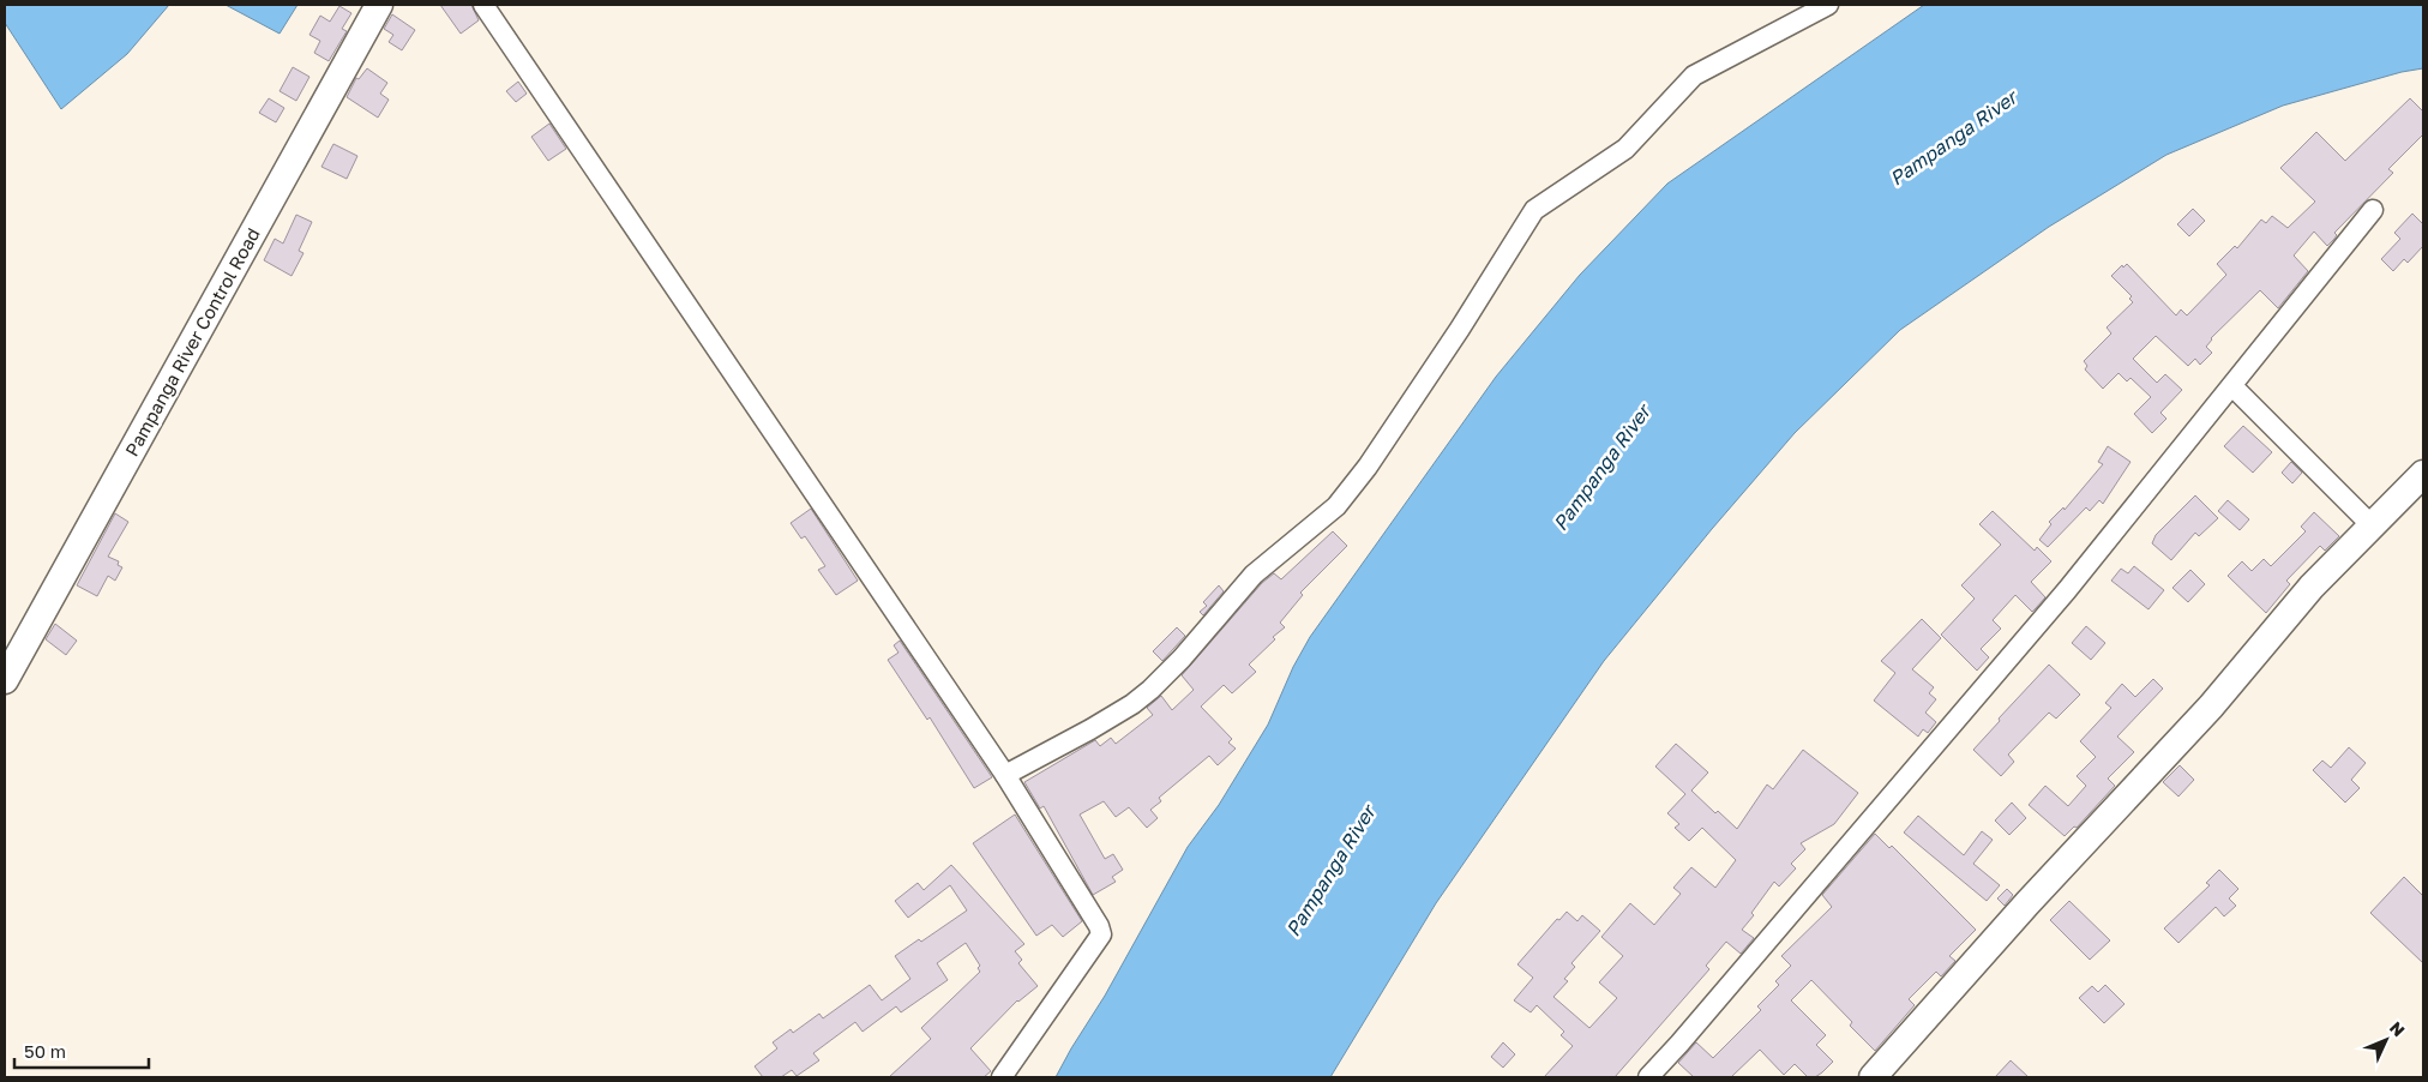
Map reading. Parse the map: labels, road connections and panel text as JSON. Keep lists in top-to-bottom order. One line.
{"streets":{"street":["Pampanga River Control Road"]},"water":["Pampanga River"],"scale_bar":"50 m","north":"top right"}
